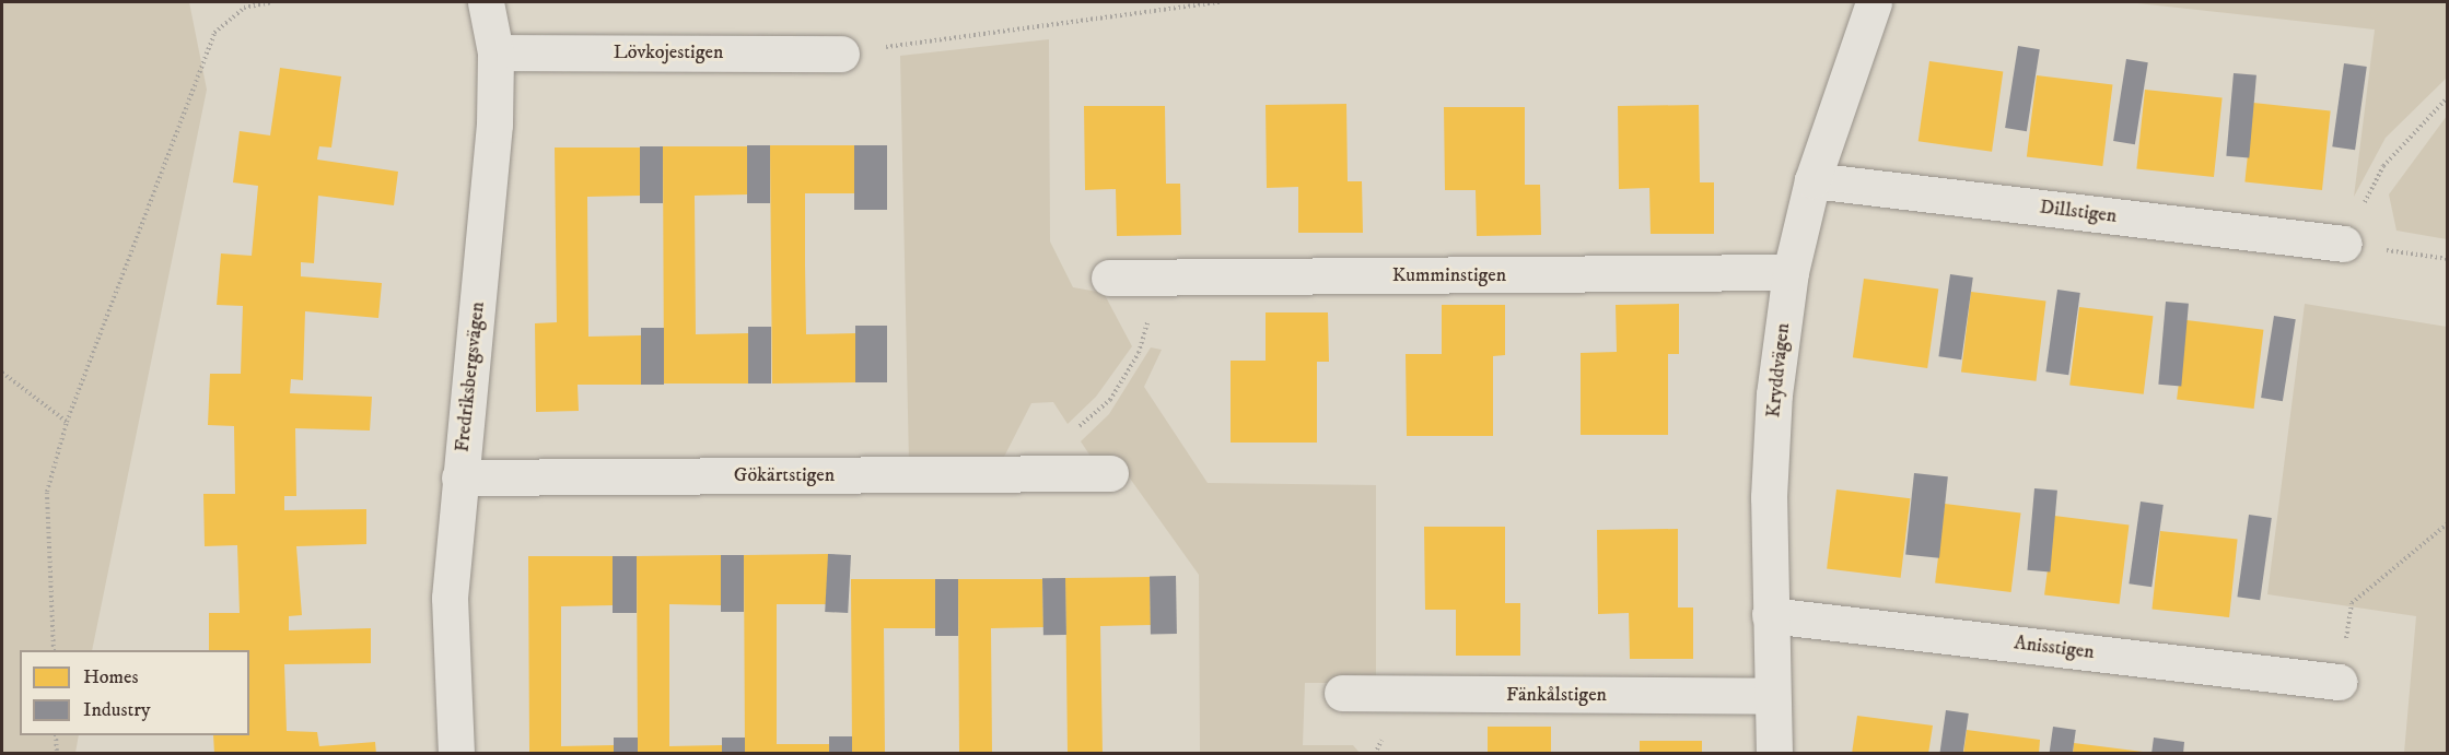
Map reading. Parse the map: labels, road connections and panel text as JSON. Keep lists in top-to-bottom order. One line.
{"streets":{"street":["Lövkojestigen","Dillstigen","Kumminstigen","Kryddvägen","Fredriksbergsvägen","Gökärtstigen","Anisstigen","Fänkålstigen"]},"crossings":[["Lövkojestigen","Fredriksbergsvägen"],["Dillstigen","Kryddvägen"],["Kumminstigen","Kryddvägen"],["Kryddvägen","Anisstigen"],["Kryddvägen","Fänkålstigen"],["Fredriksbergsvägen","Gökärtstigen"]],"legend":["Homes","Industry"]}
